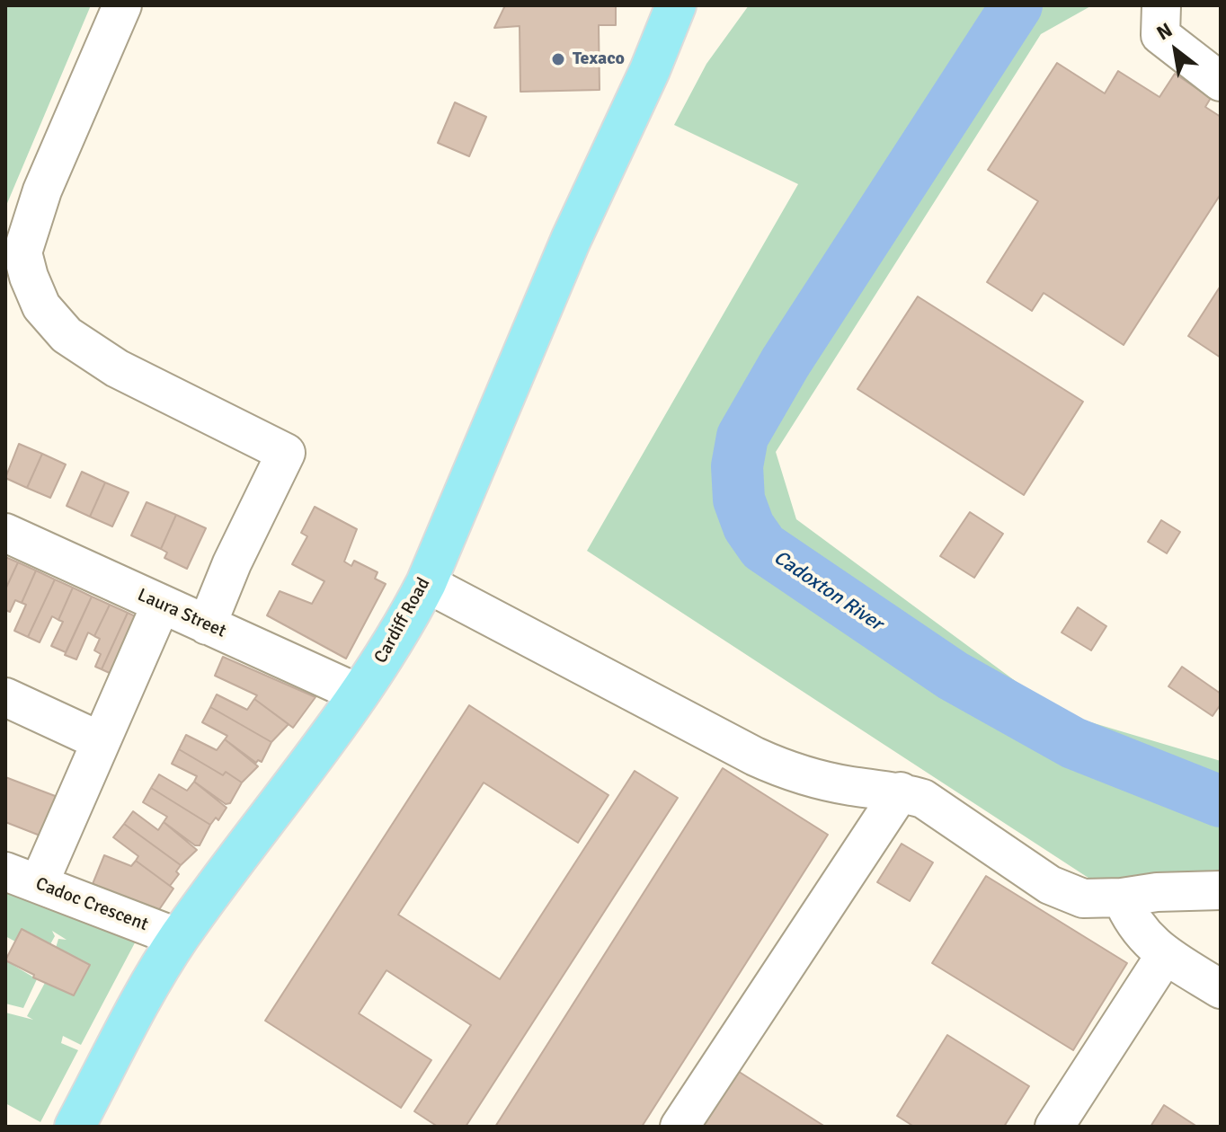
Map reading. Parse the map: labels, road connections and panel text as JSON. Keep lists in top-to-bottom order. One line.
{"streets":{"main road":["Cardiff Road"],"street":["Laura Street","Cadoc Crescent"]},"crossings":[["Laura Street","Cardiff Road"],["Cardiff Road","Cadoc Crescent"]],"water":["Cadoxton River"],"places":["Texaco"],"north":"top left"}
